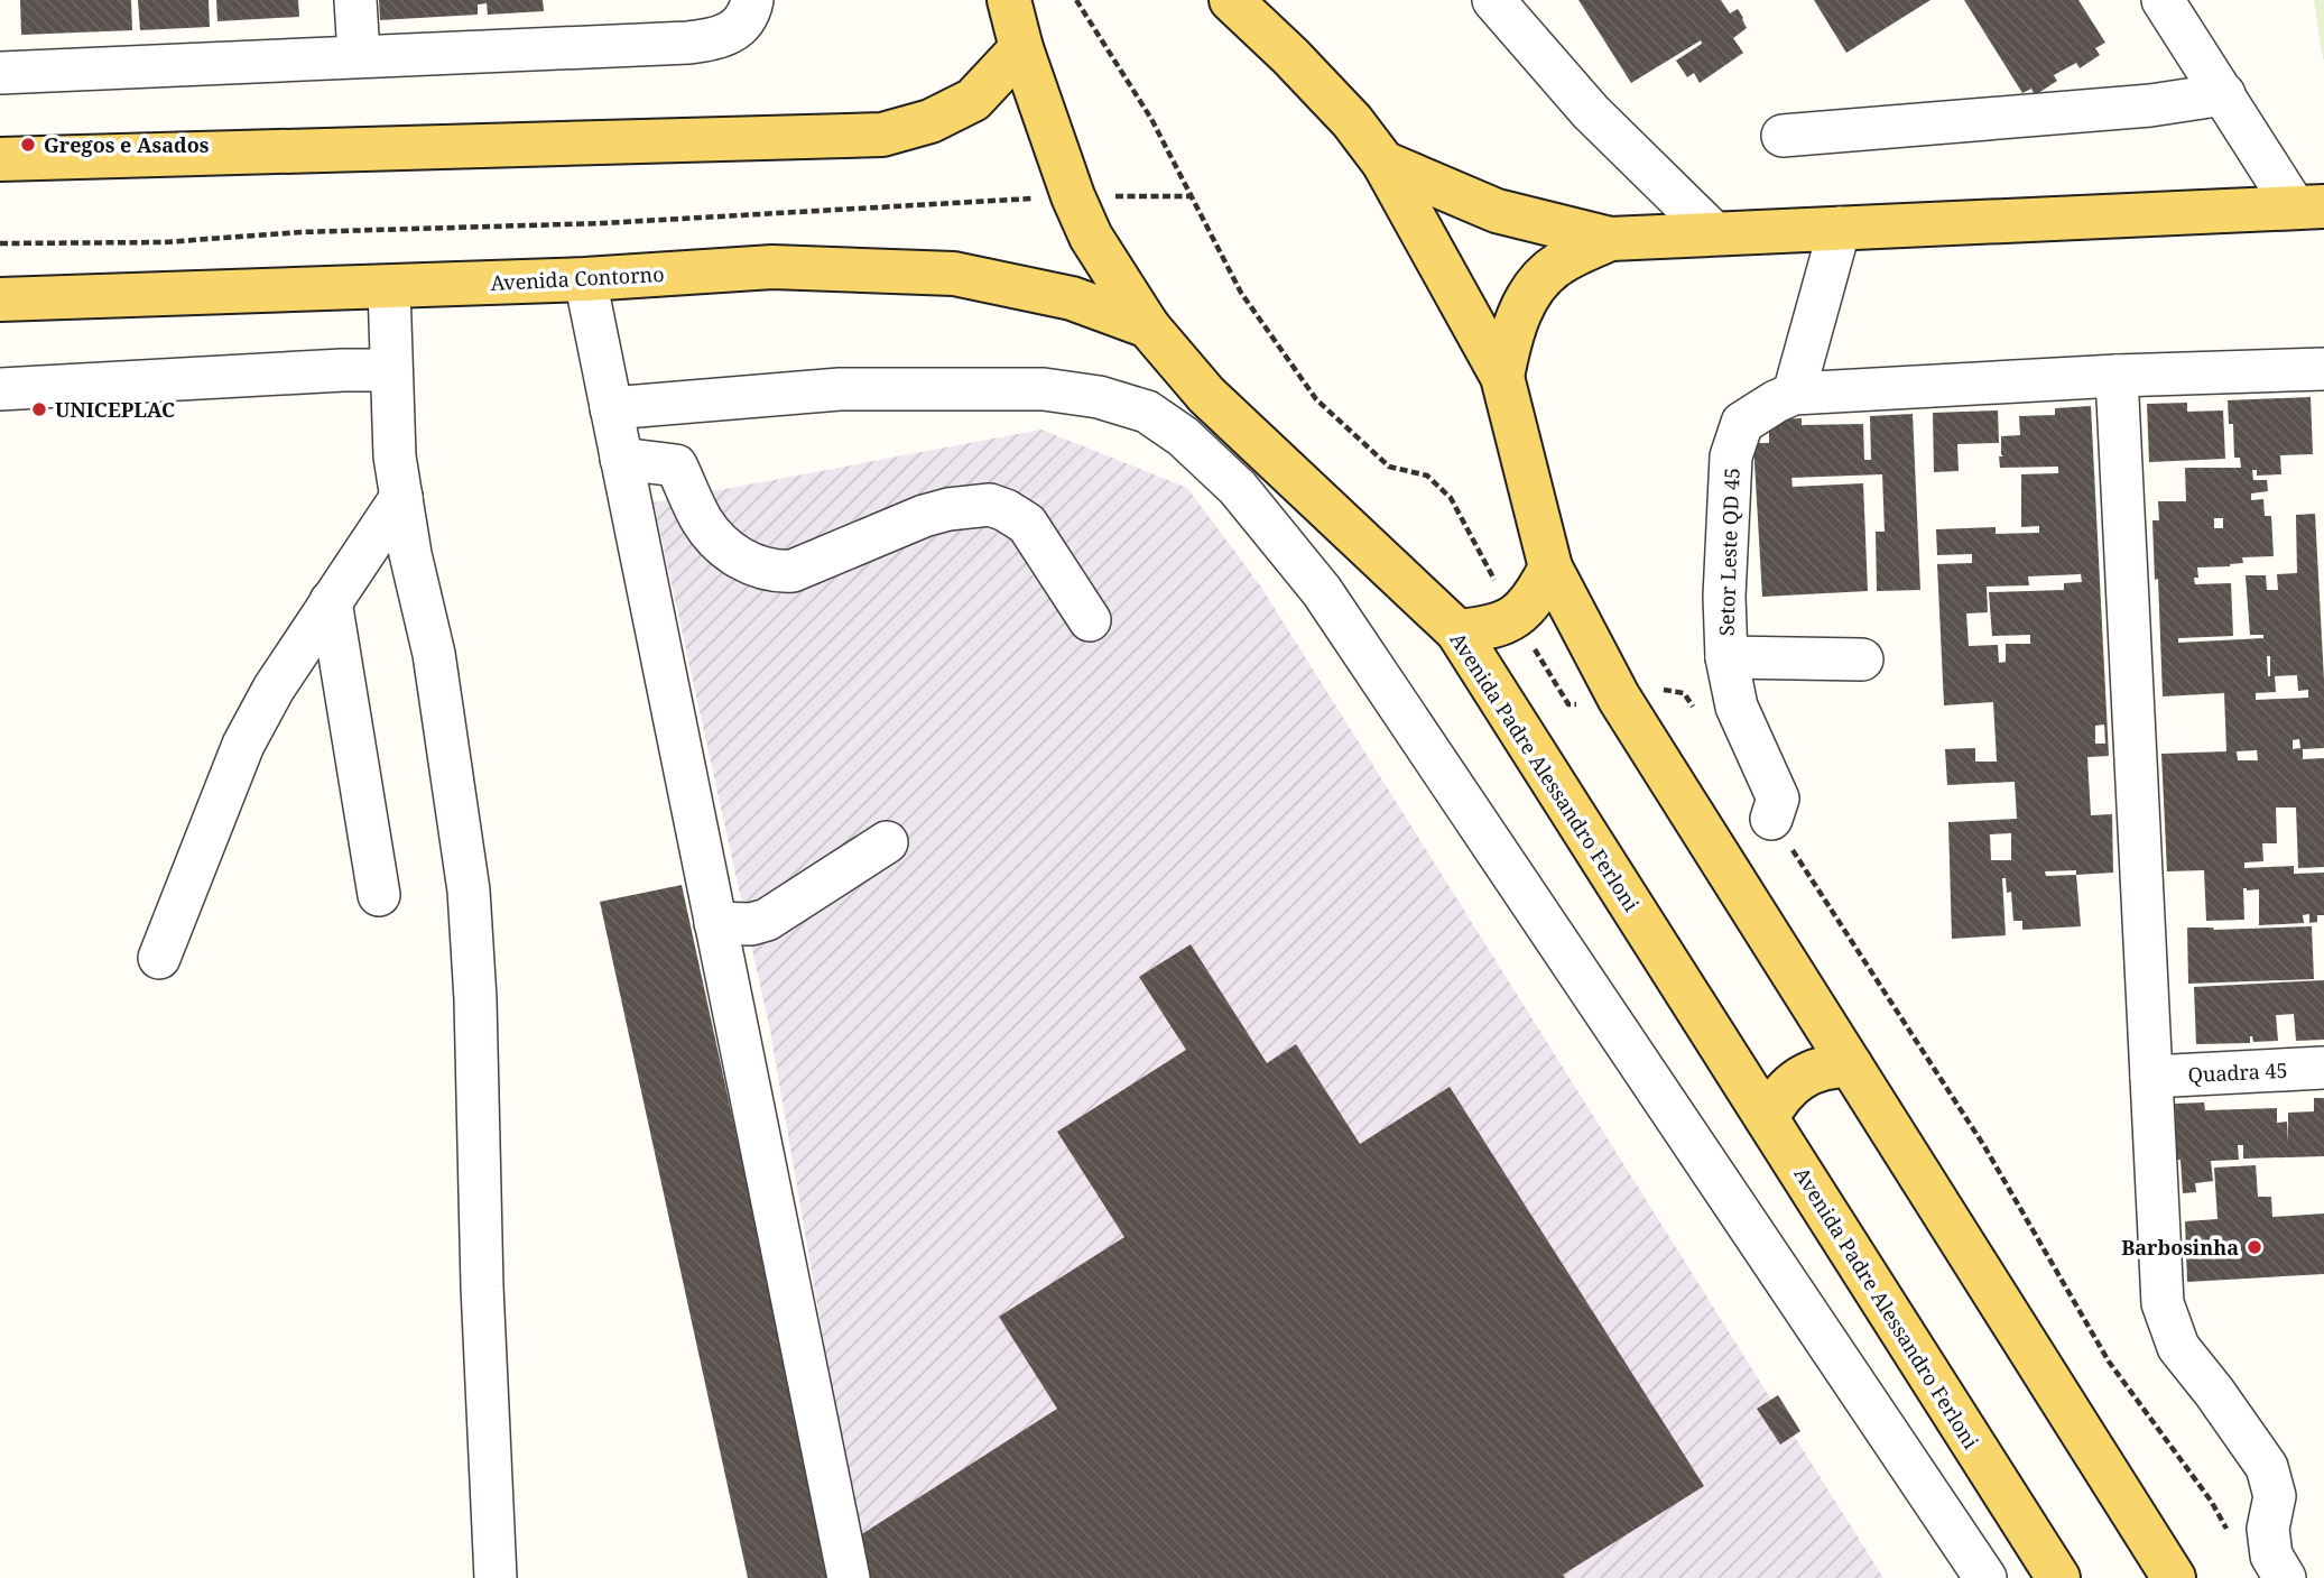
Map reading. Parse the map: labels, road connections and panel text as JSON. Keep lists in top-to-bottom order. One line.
{"streets":{"main road":["Avenida Contorno","Avenida Padre Alessandro Ferloni"],"street":["Setor Leste QD 45","Quadra 45"]},"crossings":[["Avenida Contorno","Avenida Padre Alessandro Ferloni"]],"places":["Gregos e Asados","UNICEPLAC","Barbosinha"]}
